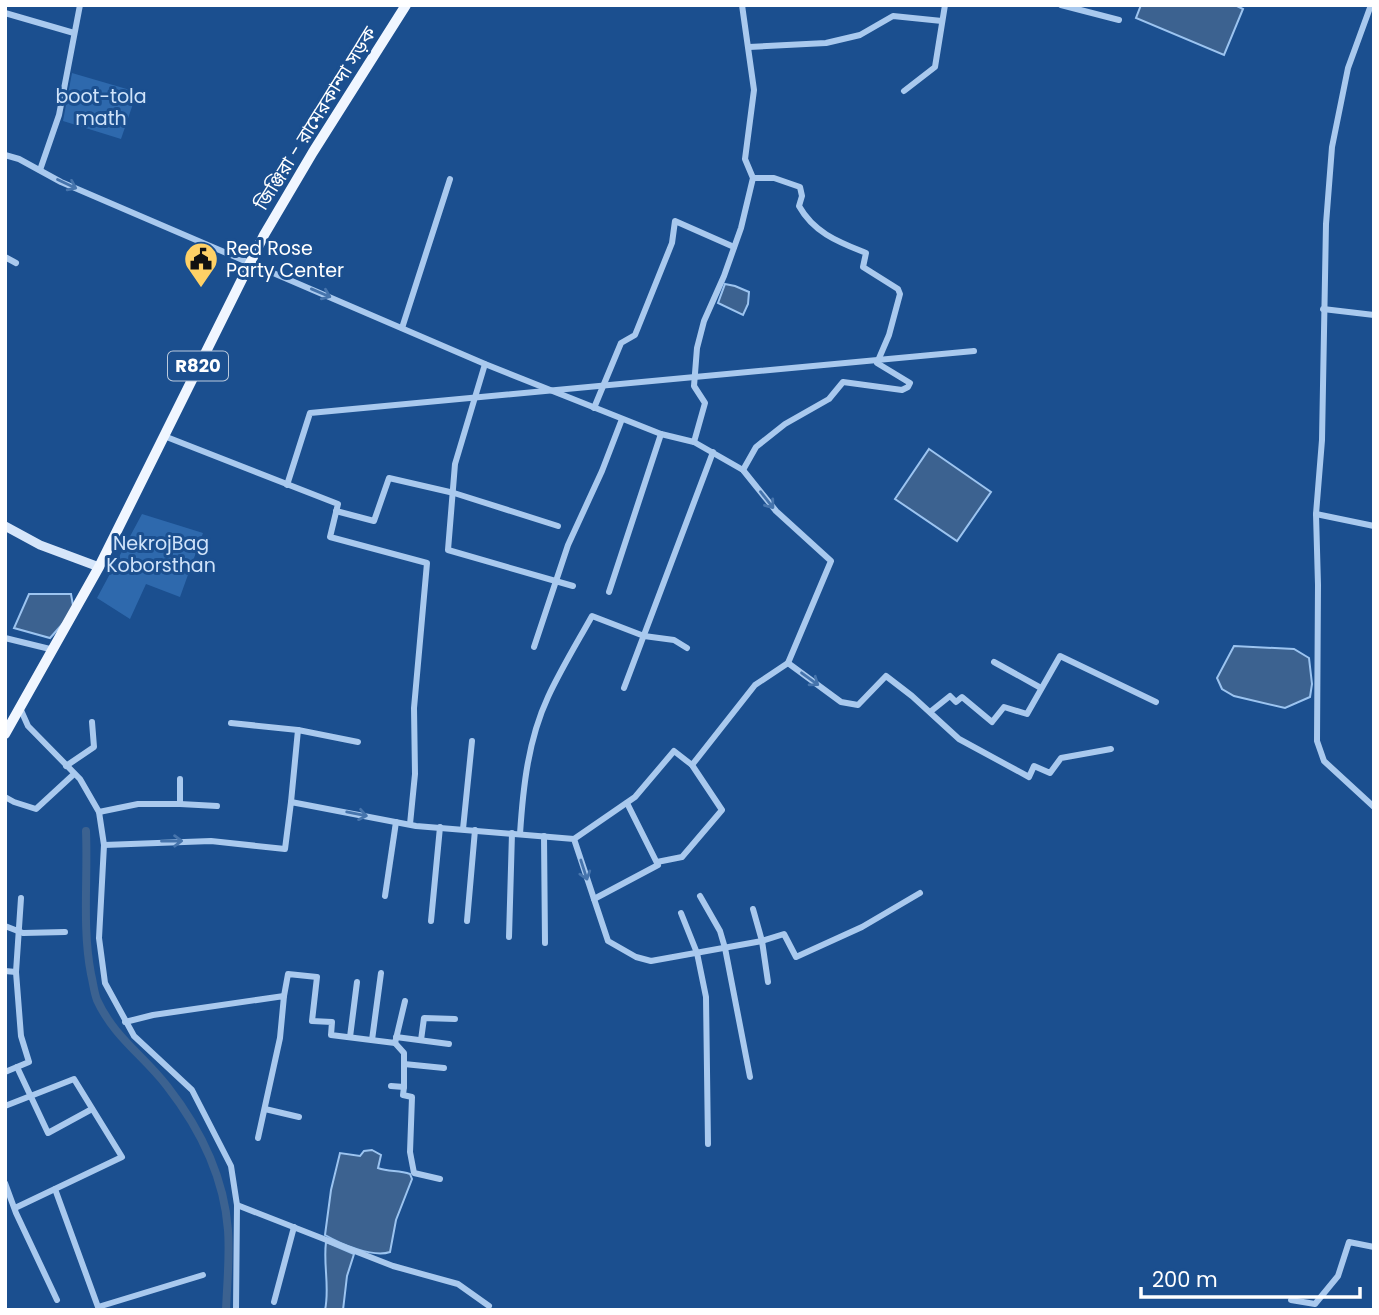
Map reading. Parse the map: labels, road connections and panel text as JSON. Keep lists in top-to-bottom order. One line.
{"streets":{"main road":["জিঞ্জিরা - রামেরকান্দা সড়ক","R820"]},"parks":["boot-tola math","NekrojBag Koborsthan"],"places":{"public building":["Red Rose Party Center"]},"scale_bar":"200 m"}
